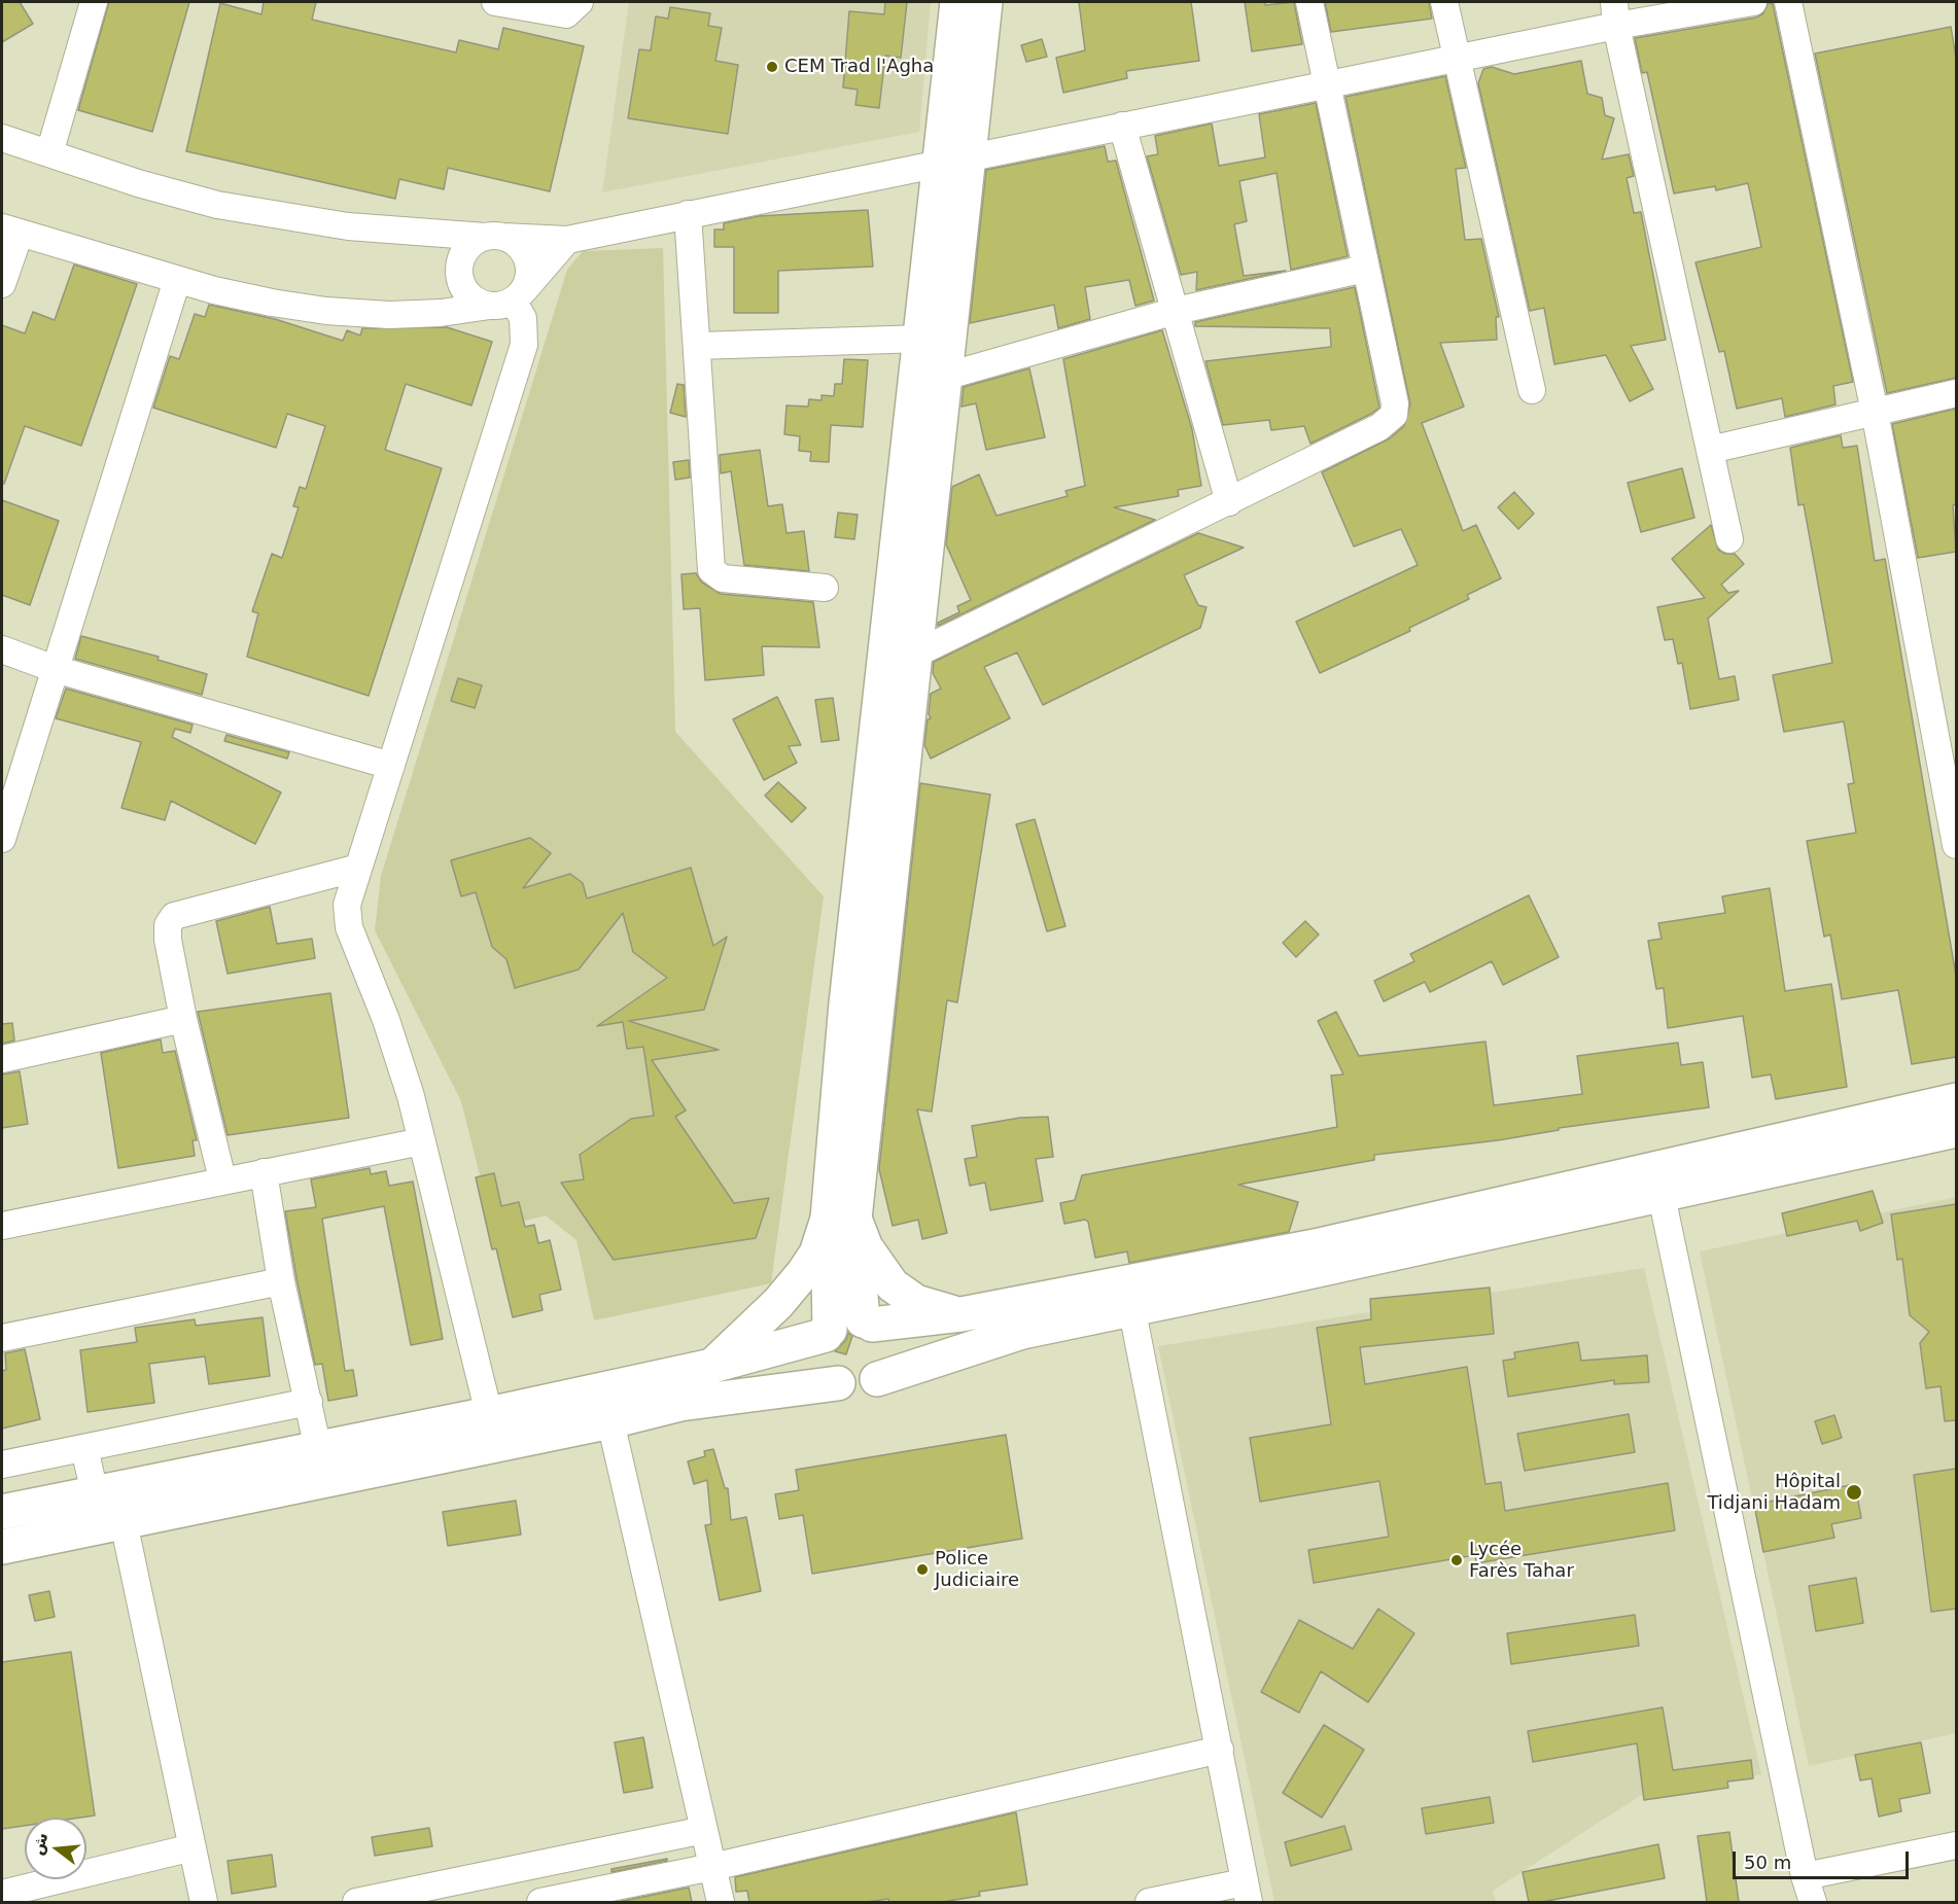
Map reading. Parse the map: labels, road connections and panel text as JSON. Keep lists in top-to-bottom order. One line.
{"places":["CEM Trad l'Agha","Hôpital Tidjani Hadam","Lycée Farès Tahar","Police Judiciaire"],"scale_bar":"50 m","north":"left"}
